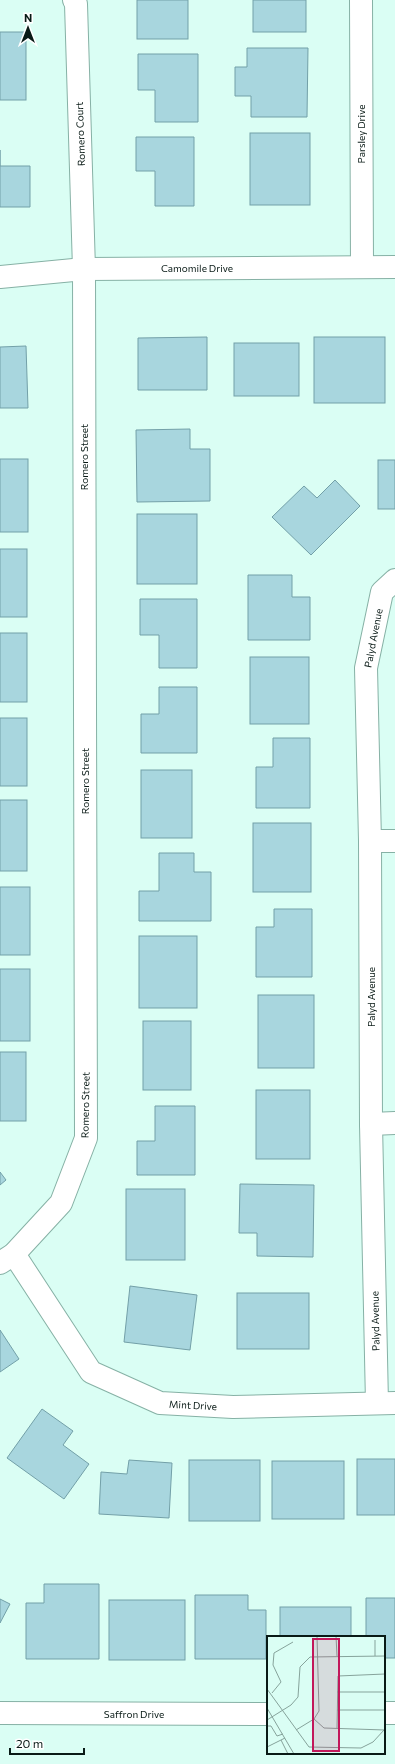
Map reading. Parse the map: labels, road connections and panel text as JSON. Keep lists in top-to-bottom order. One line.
{"streets":{"street":["Romero Court","Parsley Drive","Camomile Drive","Romero Street","Palyd Avenue","Mint Drive","Saffron Drive"]},"crossings":[["Romero Court","Camomile Drive"],["Romero Court","Romero Street"],["Parsley Drive","Camomile Drive"],["Camomile Drive","Romero Street"],["Romero Street","Mint Drive"],["Palyd Avenue","Mint Drive"]],"scale_bar":"20 m","north":"top"}
